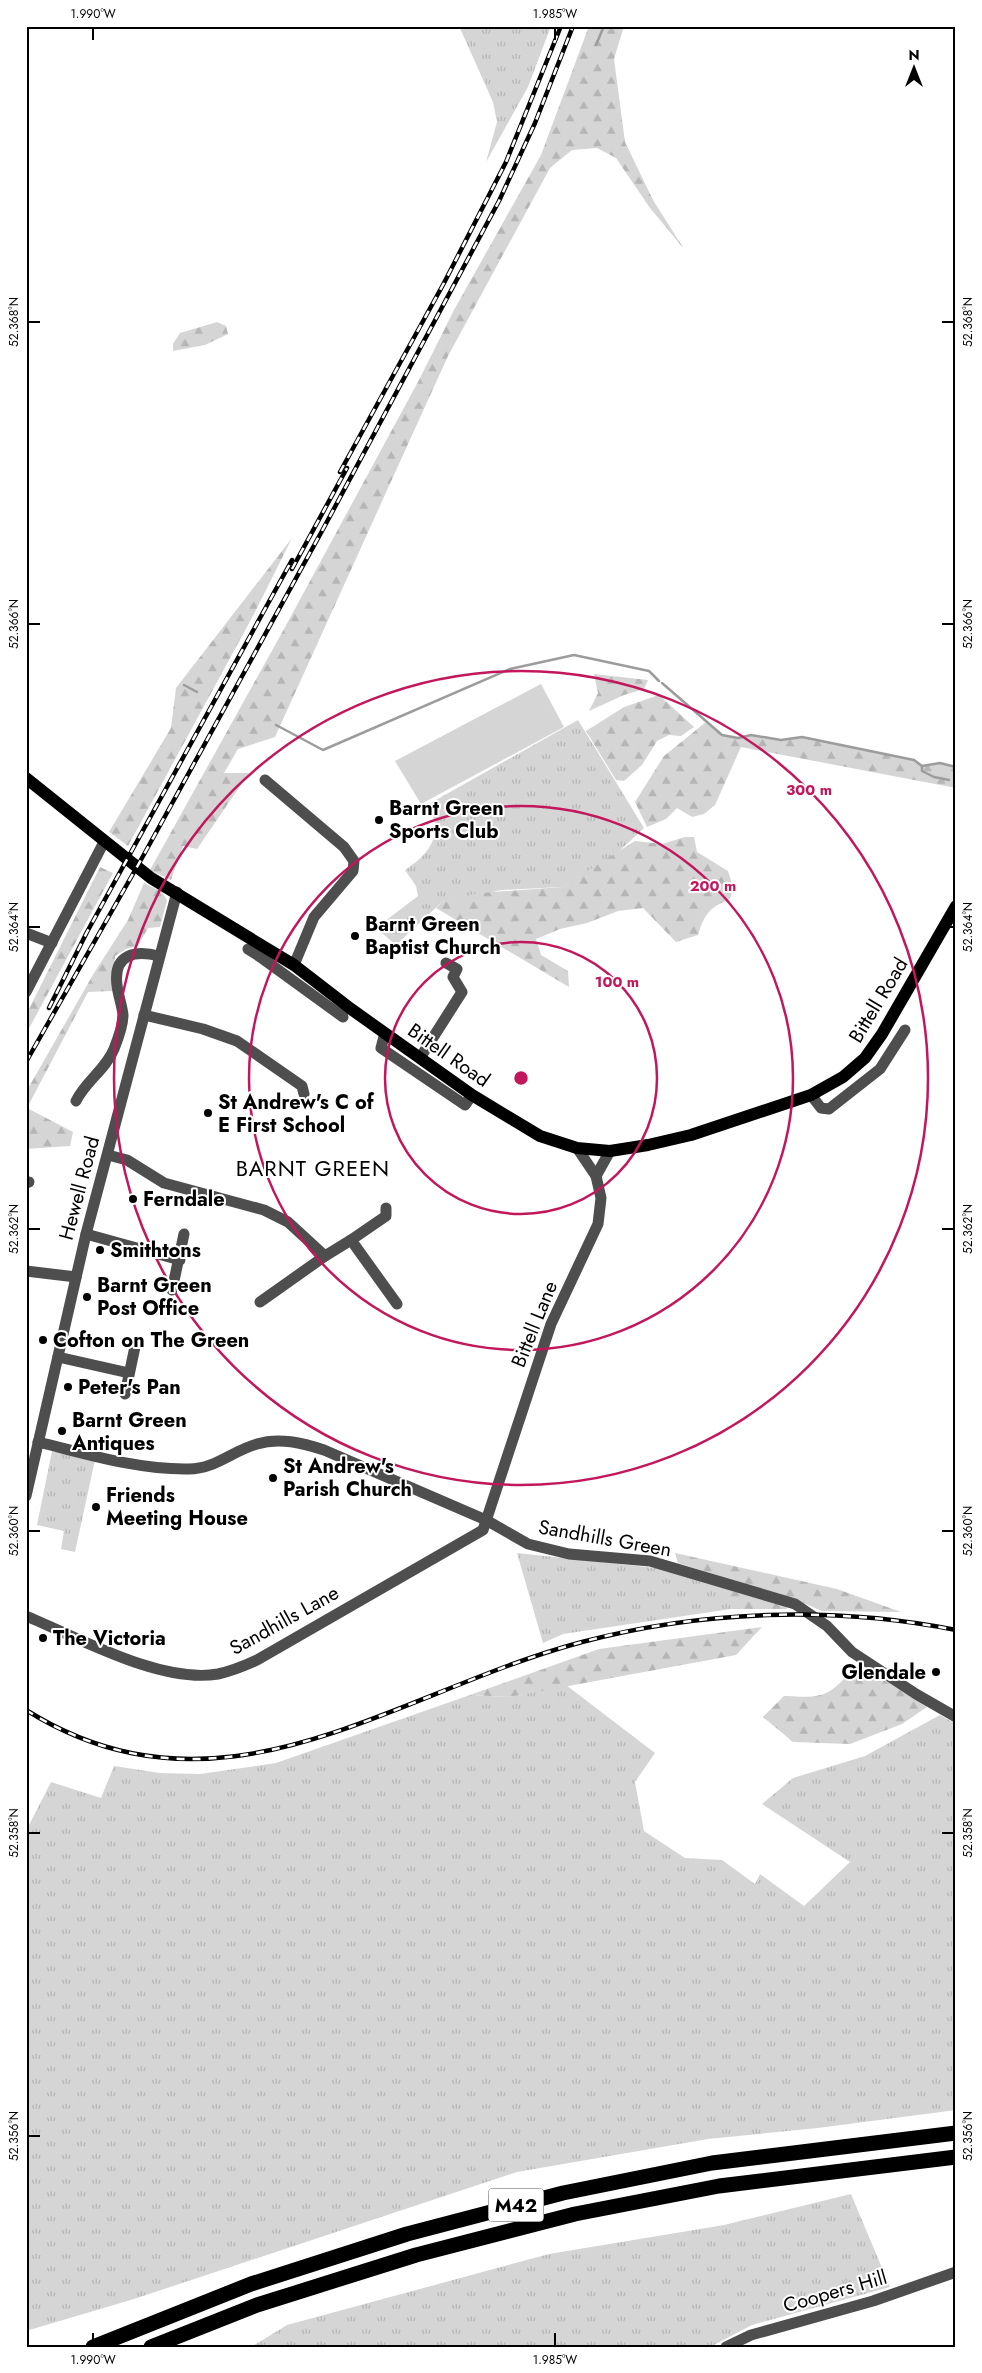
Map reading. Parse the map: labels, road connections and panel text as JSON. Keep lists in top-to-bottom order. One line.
{"streets":{"highway":["M42"],"main road":["Bittell Road"],"street":["Hewell Road","Bittell Lane","Sandhills Green","Sandhills Lane","Coopers Hill"]},"crossings":[["Bittell Road","Hewell Road"],["Bittell Road","Bittell Lane"],["Hewell Road","Sandhills Green"],["Bittell Lane","Sandhills Green"],["Bittell Lane","Sandhills Lane"],["Sandhills Green","Sandhills Lane"]],"districts":["BARNT GREEN"],"places":["Barnt Green Sports Club","Barnt Green Baptist Church","St Andrew's C of E First School","Ferndale","Smithtons","Barnt Green Post Office","Cofton on The Green","Peter's Pan","Barnt Green Antiques","St Andrew's Parish Church","Friends Meeting House","The Victoria","Glendale"],"north":"top","coordinates":["1.990°W","1.985°W","52.368°N","52.366°N","52.364°N","52.362°N","52.360°N","52.358°N","52.356°N"],"rings":["300 m","200 m","100 m"]}
